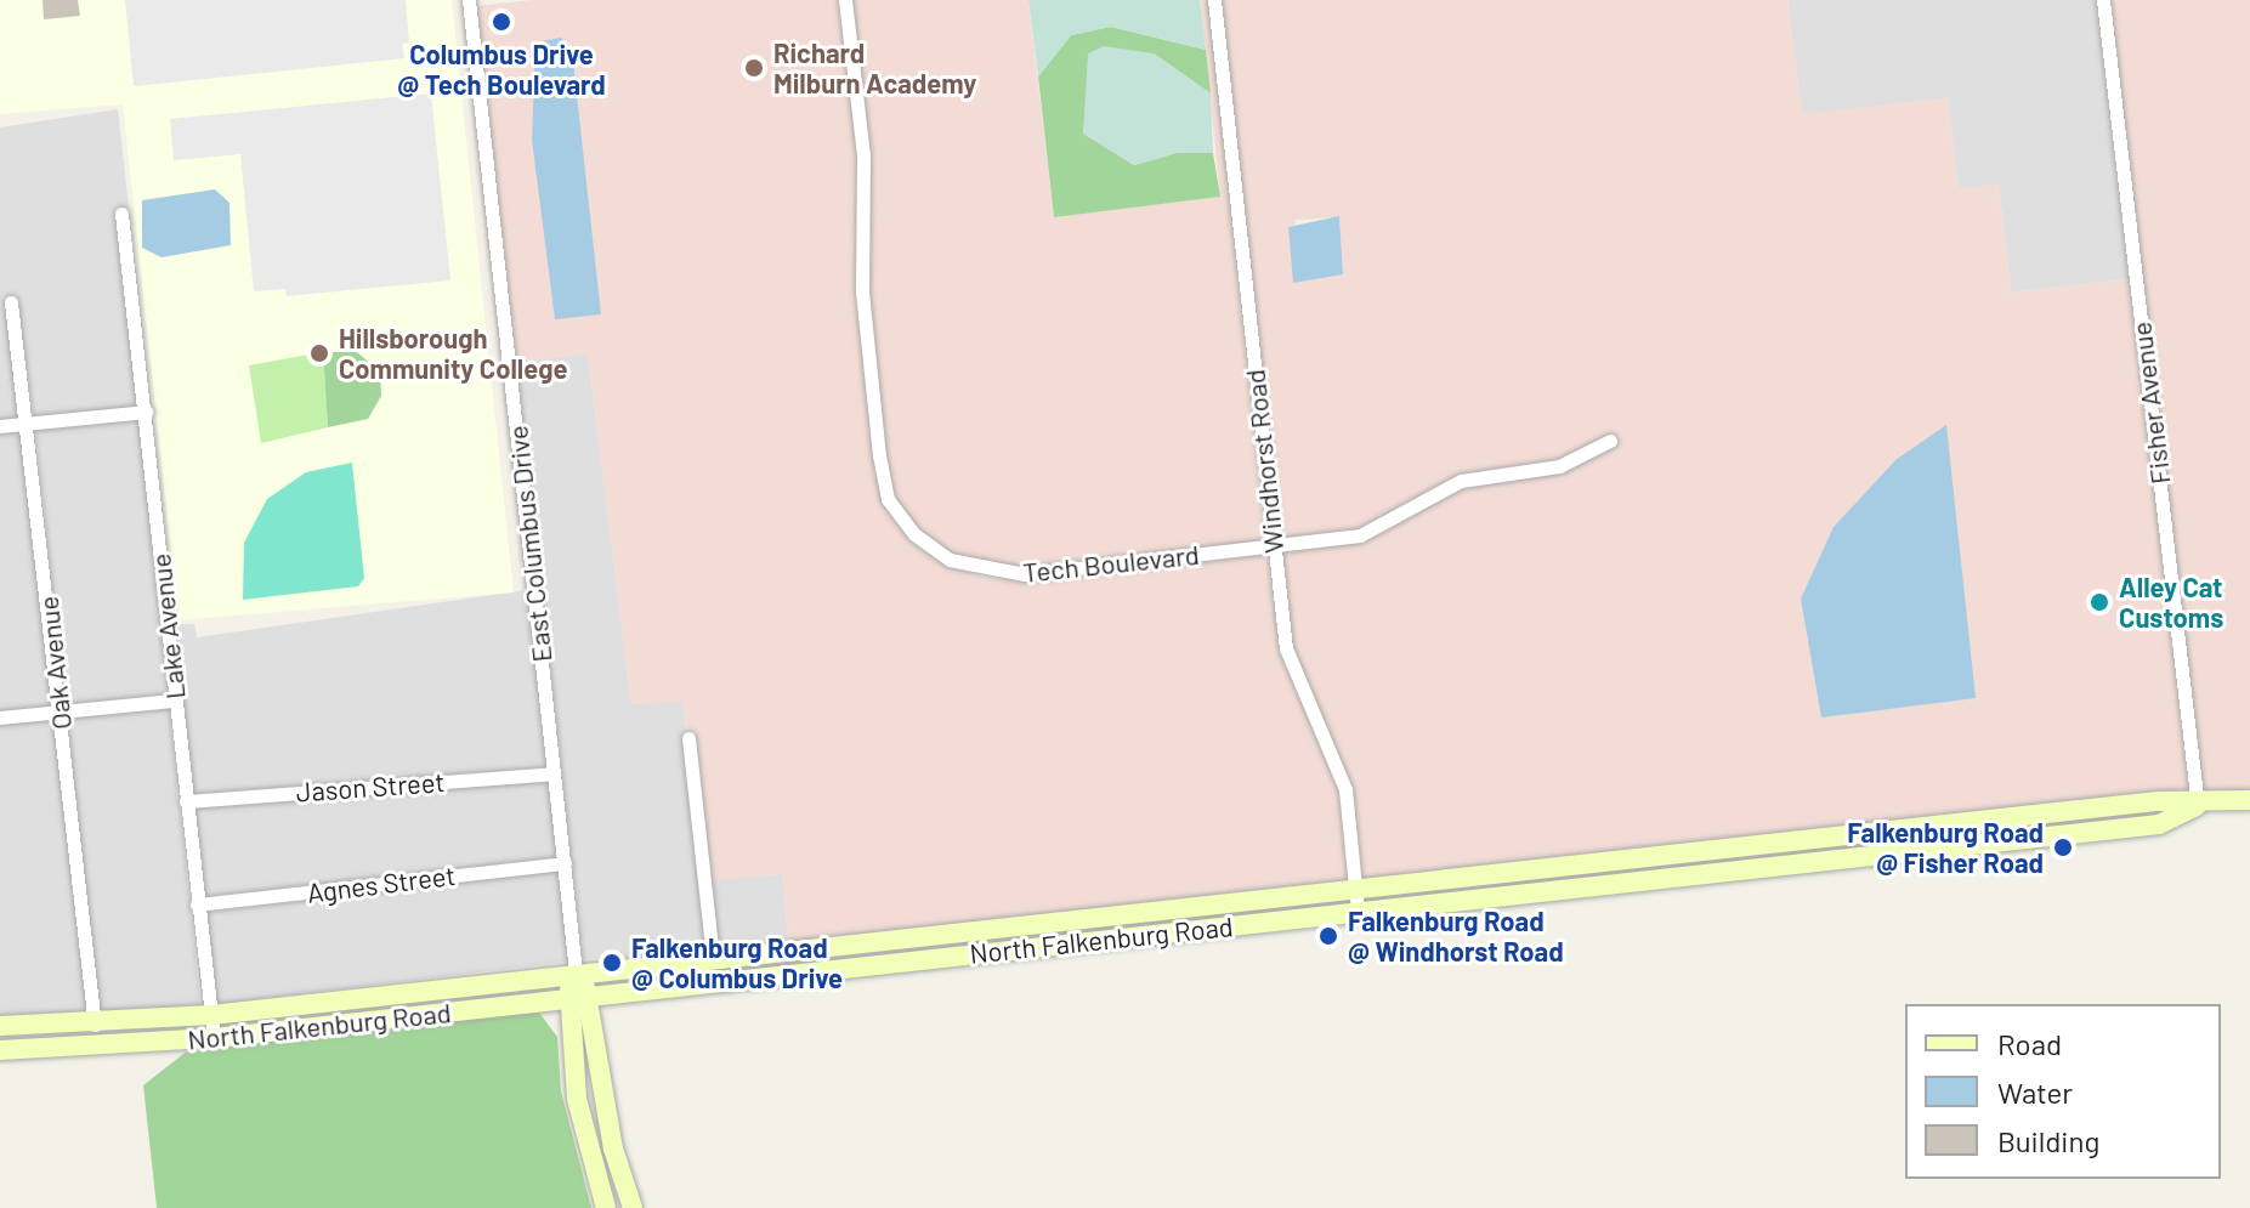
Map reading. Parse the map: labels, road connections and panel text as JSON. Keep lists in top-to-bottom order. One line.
{"streets":{"street":["Fisher Avenue","Windhorst Road","East Columbus Drive","Tech Boulevard","Lake Avenue","Oak Avenue","Jason Street","Agnes Street","North Falkenburg Road"]},"crossings":[["Fisher Avenue","North Falkenburg Road"],["Windhorst Road","Tech Boulevard"],["Windhorst Road","North Falkenburg Road"],["East Columbus Drive","Jason Street"],["East Columbus Drive","Agnes Street"],["East Columbus Drive","North Falkenburg Road"],["Lake Avenue","Jason Street"],["Lake Avenue","Agnes Street"],["Lake Avenue","North Falkenburg Road"],["Oak Avenue","North Falkenburg Road"]],"places":["Columbus Drive @ Tech Boulevard","Richard Milburn Academy","Hillsborough Community College","Alley Cat Customs","Falkenburg Road @ Fisher Road","Falkenburg Road @ Windhorst Road","Falkenburg Road @ Columbus Drive"],"legend":["Road","Water","Building"]}
